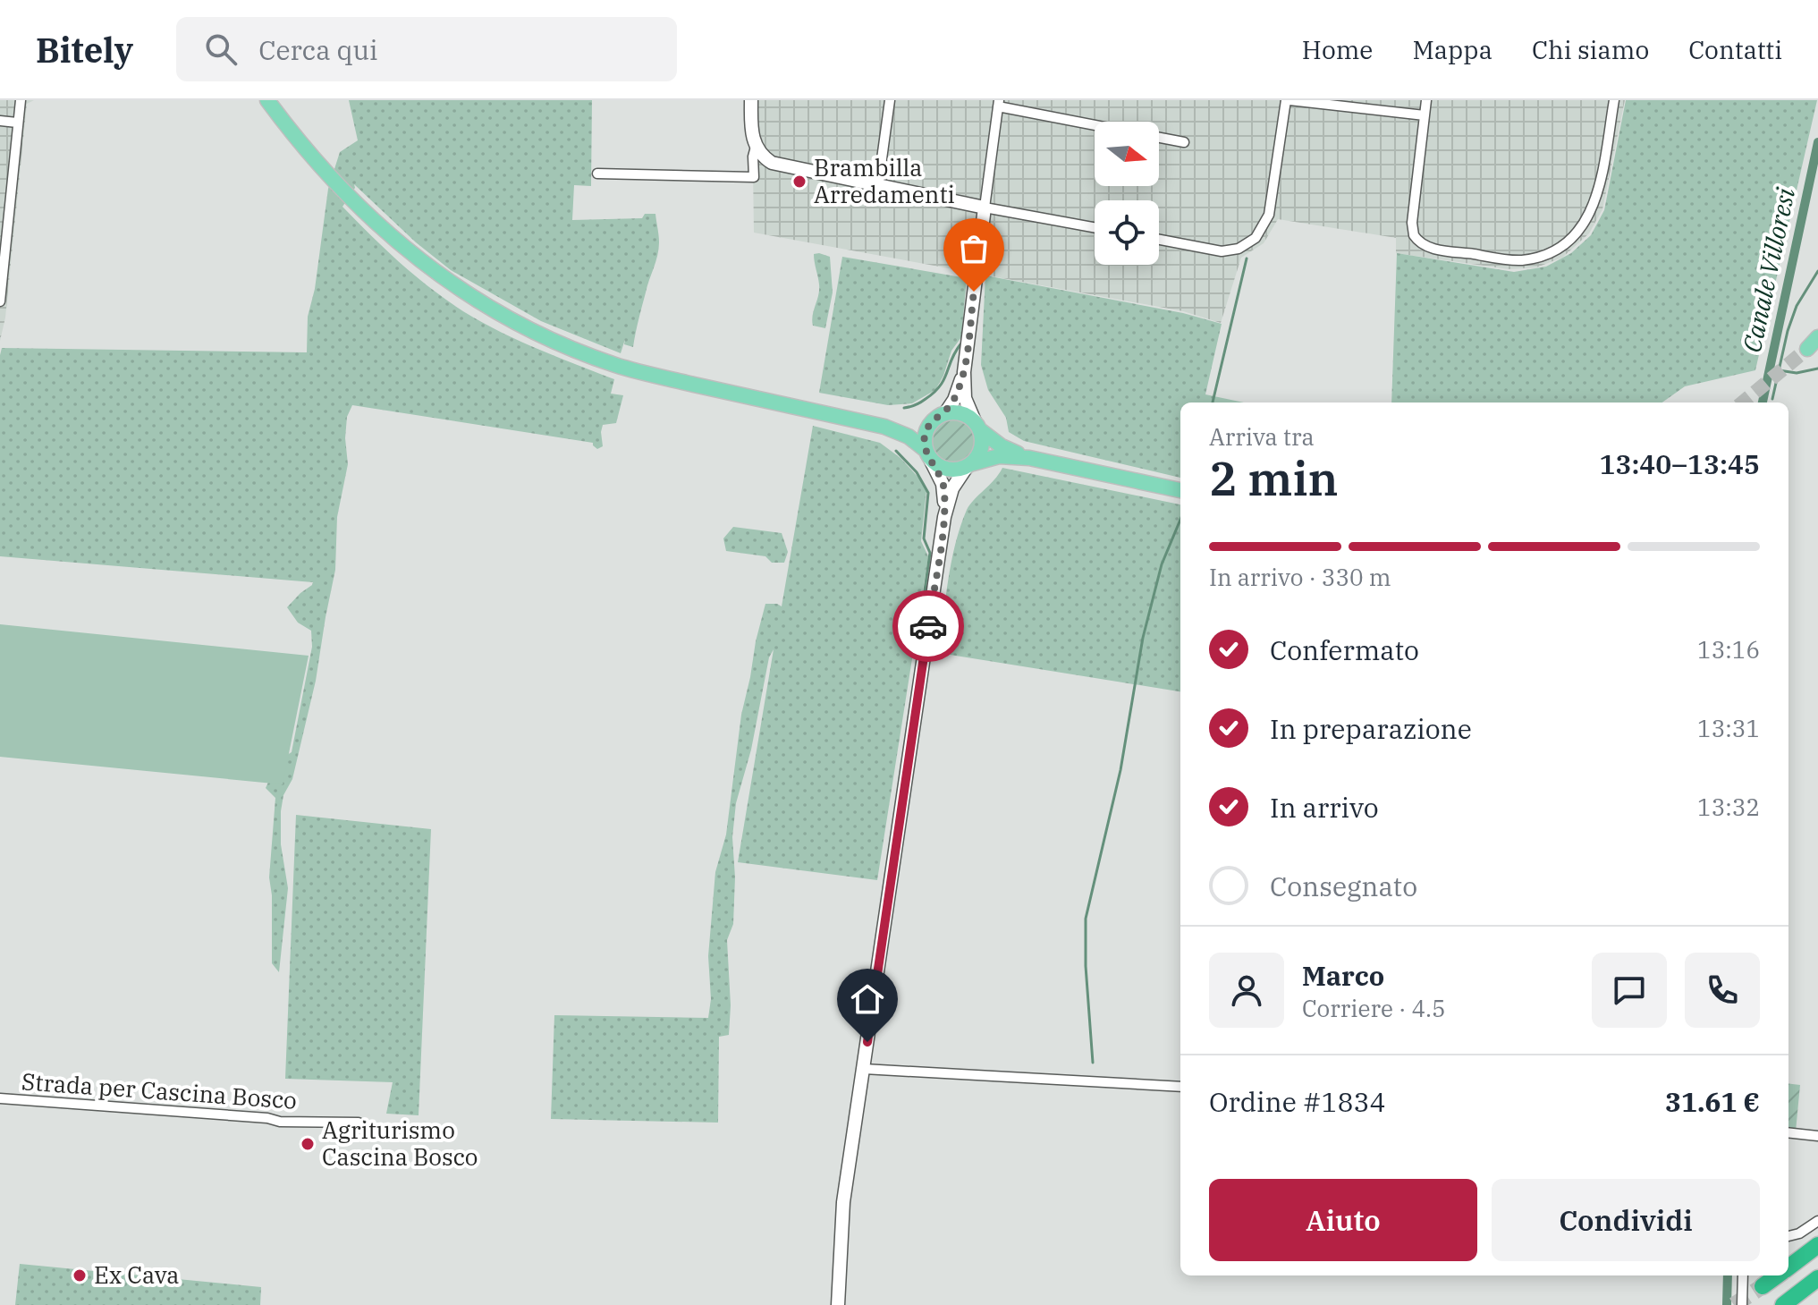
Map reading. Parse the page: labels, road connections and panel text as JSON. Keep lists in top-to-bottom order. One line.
{"streets":{"street":["Strada per Cascina Bosco"]},"water":["Canale Villoresi"],"places":["Brambilla Arredamenti","Agriturismo Cascina Bosco","Ex Cava"],"north":"right","page":{"header":"Bitely","search":"Cerca qui","nav":["Home","Mappa","Chi siamo","Contatti"],"heading":["2 min","Arriva tra","13:40–13:45"],"panel":["Marco","Corriere · 4.5","Ordine #1834","31.61 €"],"bar":"In arrivo · 330 m","list":[["Confermato","13:16"],["In preparazione","13:31"],["In arrivo","13:32"],"Consegnato"],"buttons":["Aiuto","Condividi"]}}
